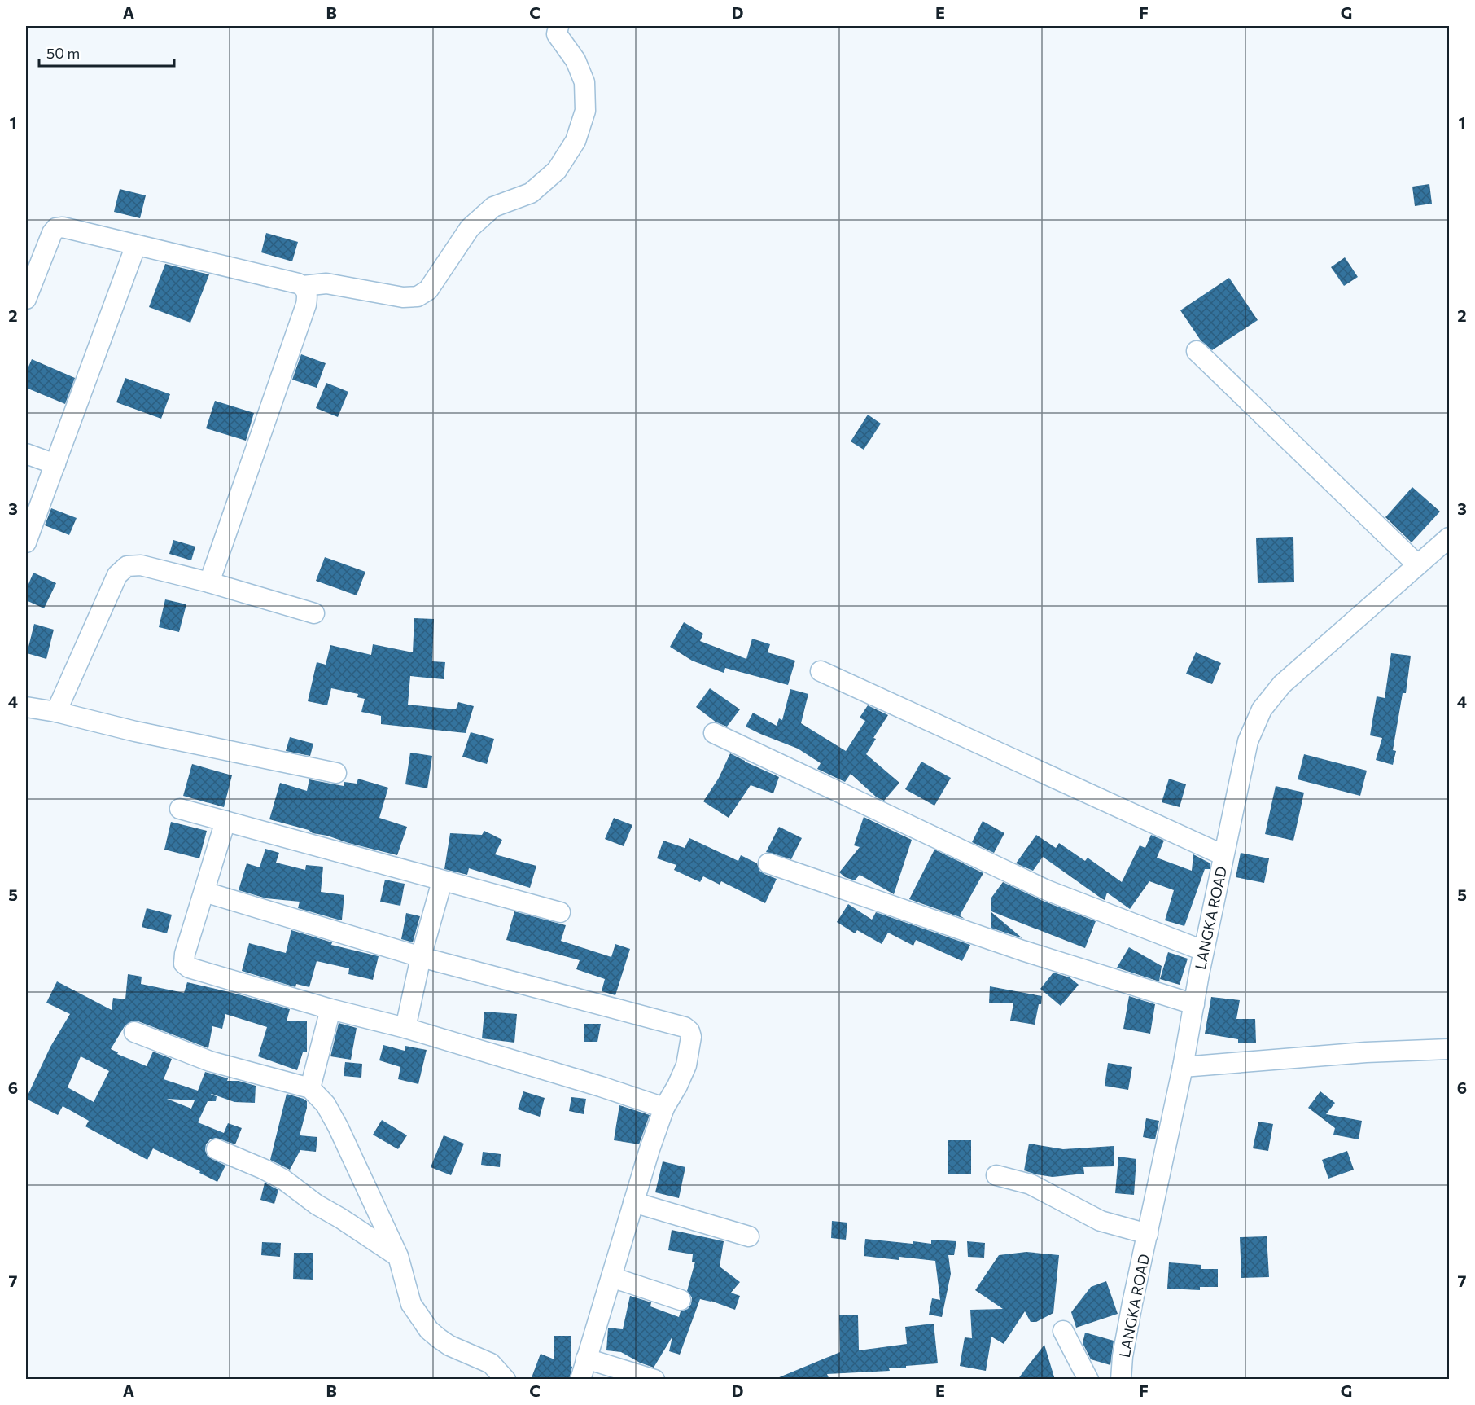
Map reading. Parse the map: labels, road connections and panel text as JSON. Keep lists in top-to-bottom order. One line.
{"streets":{"street":["LANGKA ROAD"]},"scale_bar":"50 m","grid":{"columns":["A","B","C","D","E","F","G"],"rows":["1","2","3","4","5","6","7"]}}
